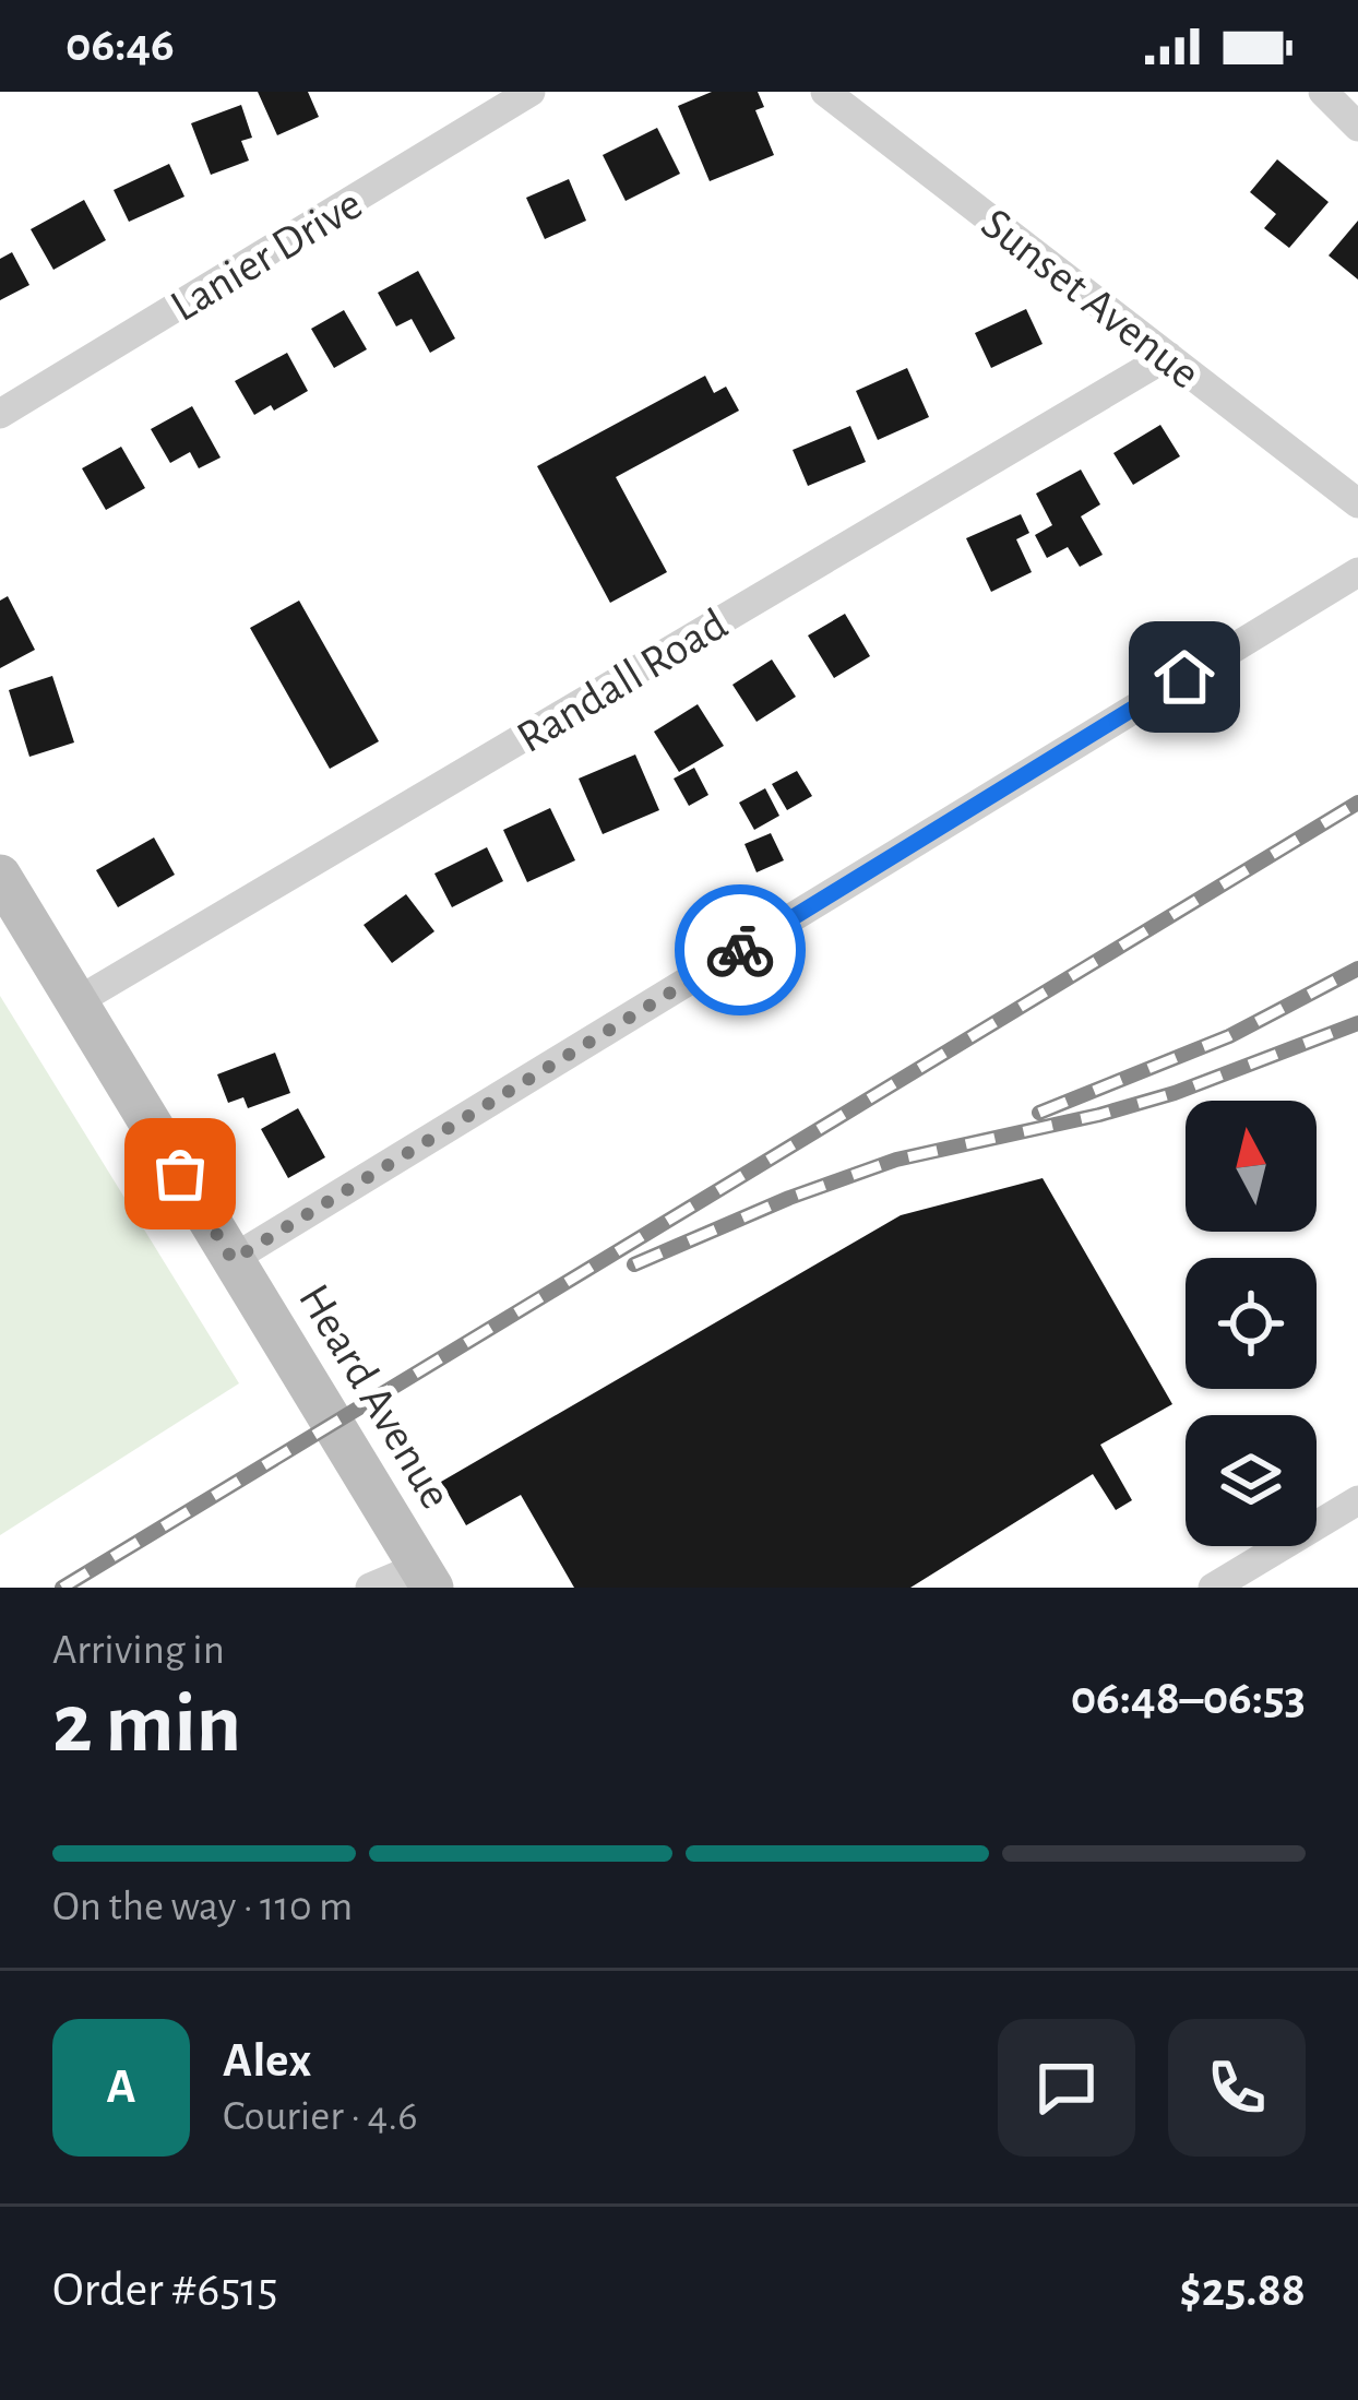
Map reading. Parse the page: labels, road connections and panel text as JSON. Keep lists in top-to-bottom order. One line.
{"streets":{"street":["Lanier Drive","Sunset Avenue","Randall Road","Heard Avenue"]},"crossings":[["Sunset Avenue","Randall Road"],["Randall Road","Heard Avenue"]],"north":"top","page":{"status":"06:46","heading":["2 min","Arriving in","06:48–06:53"],"panel":["Alex","Courier · 4.6","Order #6515","$25.88"],"bar":"On the way · 110 m","round":"A"}}
